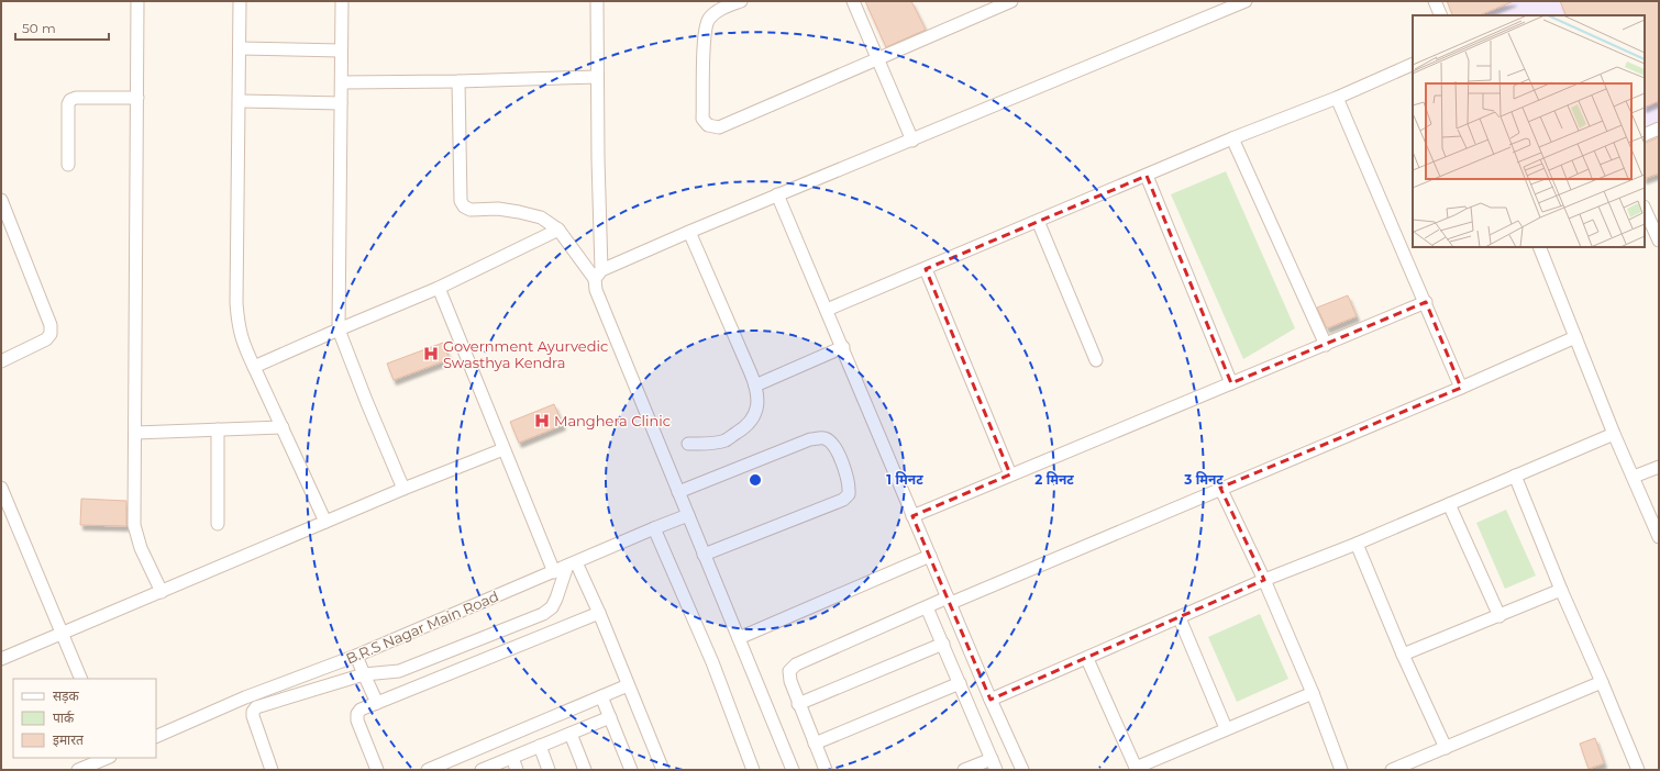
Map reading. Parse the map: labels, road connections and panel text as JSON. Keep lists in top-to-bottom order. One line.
{"streets":{"street":["B.R.S Nagar Main Road"]},"places":{"hospital":["Government Ayurvedic Swasthya Kendra","Manghera Clinic"]},"legend":["सड़क","पार्क","इमारत"],"scale_bar":"50 m","rings":["1 मिनट","2 मिनट","3 मिनट"]}
